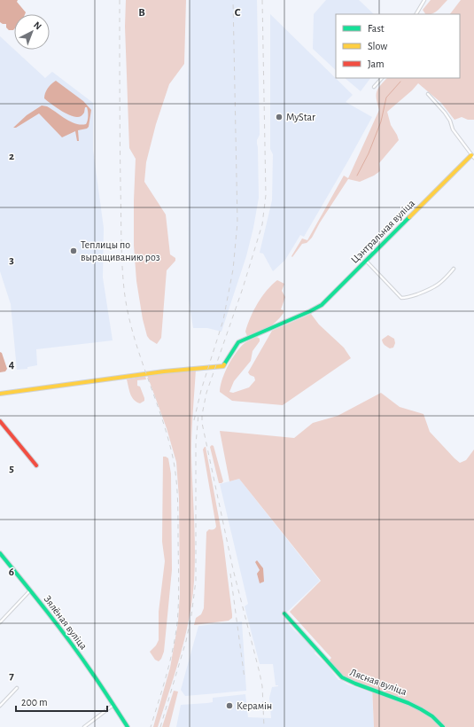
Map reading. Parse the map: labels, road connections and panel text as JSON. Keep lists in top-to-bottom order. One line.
{"streets":{"street":["Цэнтральная вуліца","Зялёная вуліца","Лясная вуліца"]},"places":["MyStar","Теплицы по выращиванию роз","Керамін"],"legend":["Fast","Slow","Jam"],"scale_bar":"200 m","north":"top right","grid":{"columns":["B","C"],"rows":["2","3","4","5","6","7"]}}
